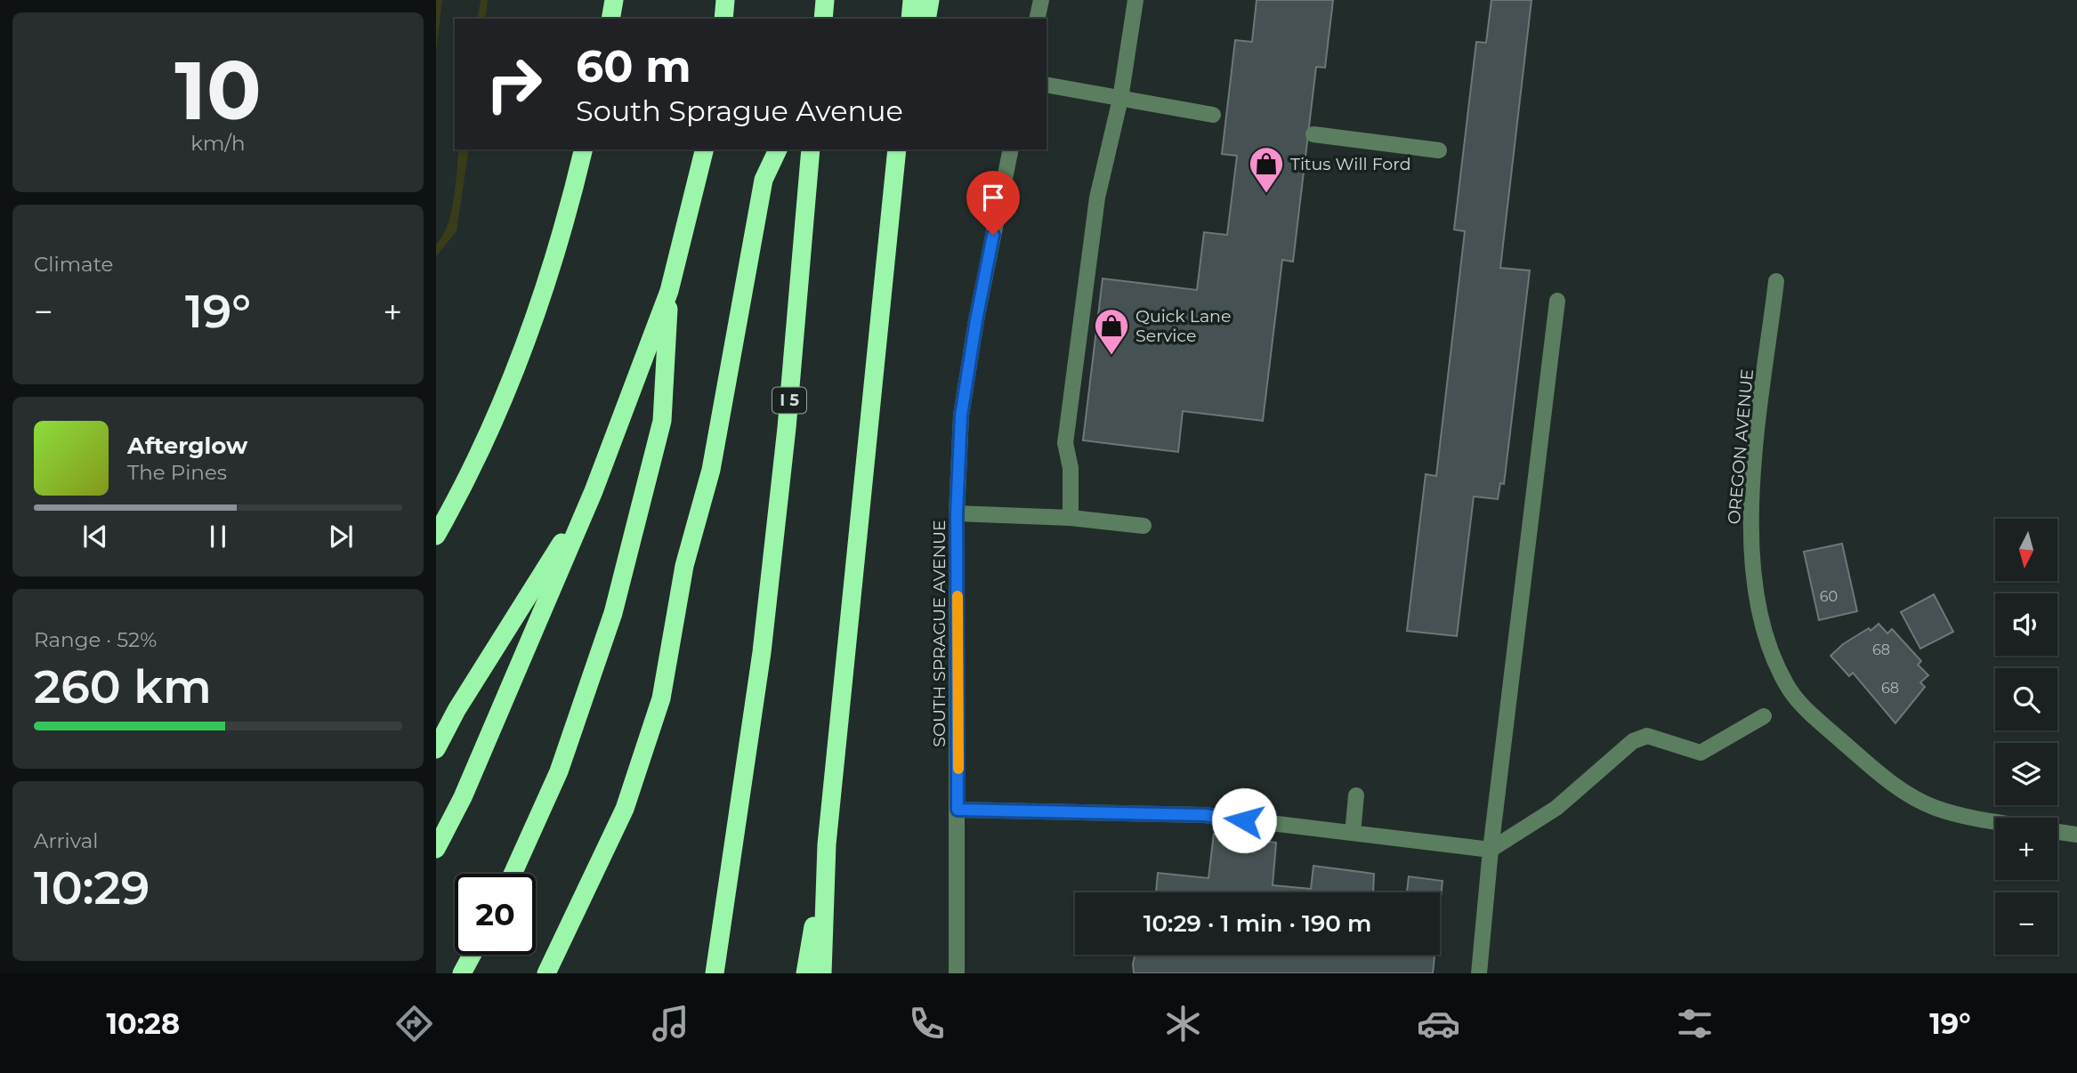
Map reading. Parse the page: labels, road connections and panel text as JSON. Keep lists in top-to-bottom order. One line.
{"streets":{"highway":["I 5"],"street":["OREGON AVENUE","SOUTH SPRAGUE AVENUE"]},"places":{"shop":["Titus Will Ford","Quick Lane Service"]},"house_numbers":["60","68","68"],"north":"bottom","page":{"tile":[["10","km/h"],"Climate",["Range · 52%","260 km"],["Arrival","10:29"]],"turn":["60 m","South Sprague Avenue"],"heat":["−","19°","+"],"song":["Afterglow","The Pines"],"map_buttons":["+","−"],"limit":"20","trip":"10:29 · 1 min · 190 m","tabs":["10:28","19°"]}}
